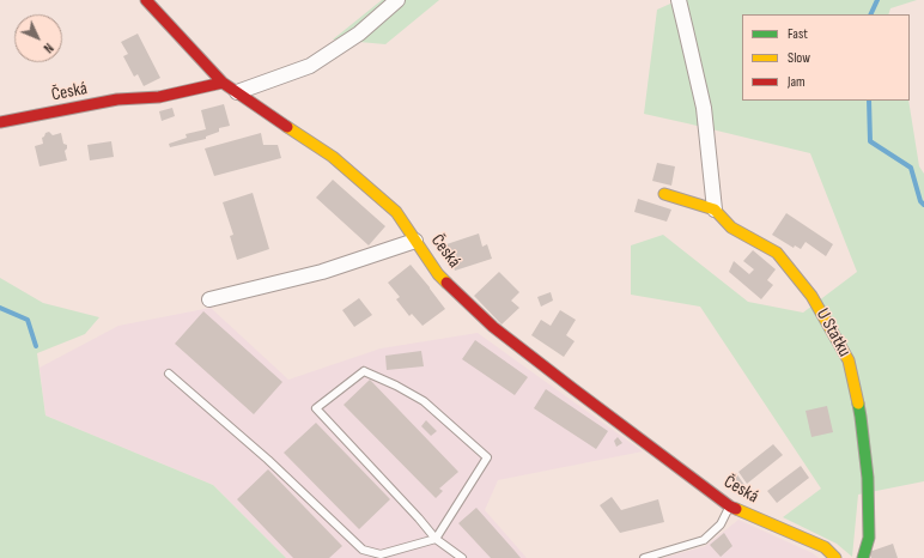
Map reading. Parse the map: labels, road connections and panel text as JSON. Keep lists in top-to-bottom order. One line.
{"streets":{"street":["Česká","U Statku"]},"legend":["Fast","Slow","Jam"],"north":"bottom right"}
